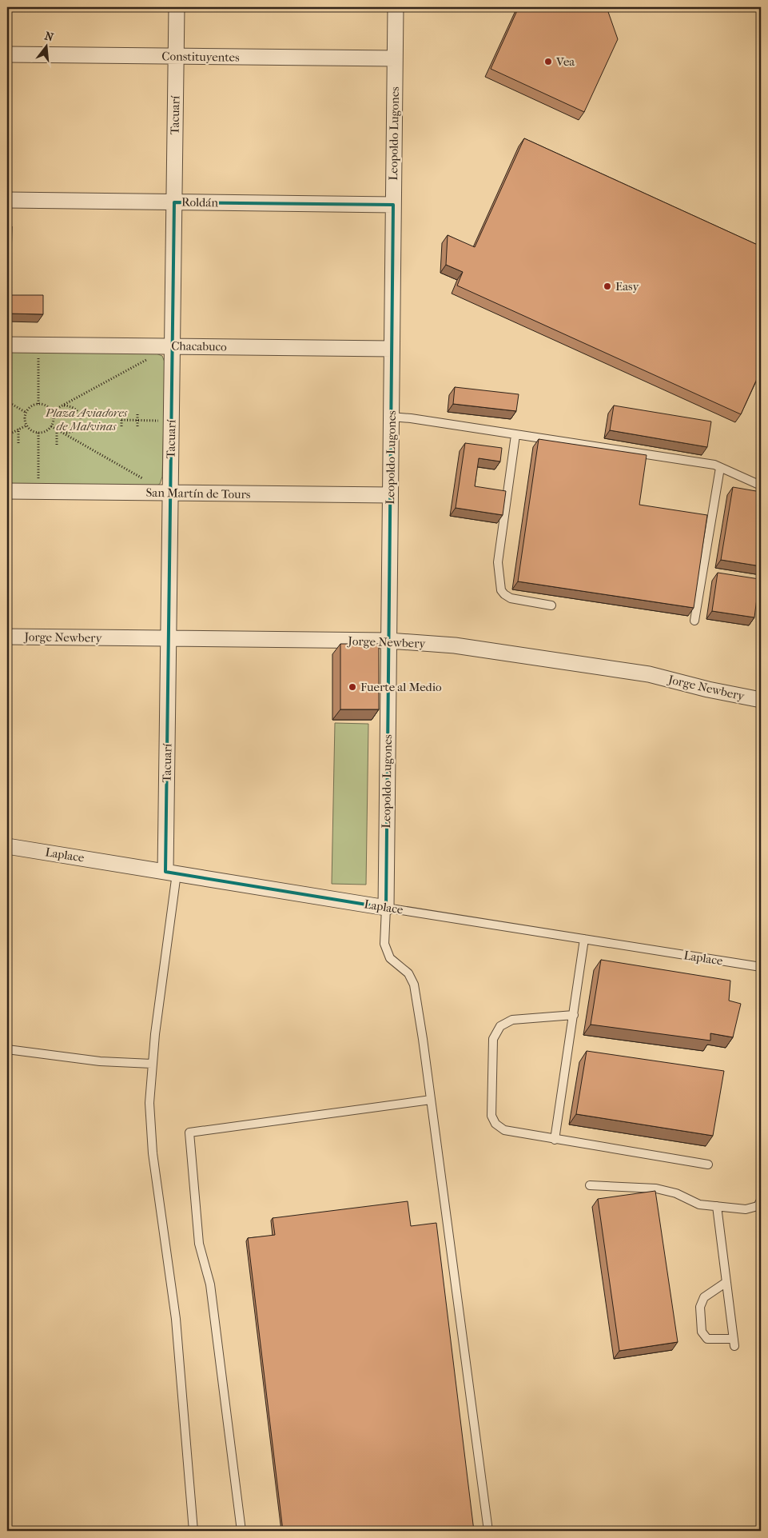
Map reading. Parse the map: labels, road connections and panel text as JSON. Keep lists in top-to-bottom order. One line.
{"streets":{"street":["Constituyentes","Tacuarí","Leopoldo Lugones","Roldán","Chacabuco","San Martín de Tours","Jorge Newbery","Laplace"]},"crossings":[["Constituyentes","Tacuarí"],["Constituyentes","Leopoldo Lugones"],["Tacuarí","Roldán"],["Tacuarí","Chacabuco"],["Tacuarí","San Martín de Tours"],["Tacuarí","Jorge Newbery"],["Tacuarí","Laplace"],["Leopoldo Lugones","Roldán"],["Leopoldo Lugones","Chacabuco"],["Leopoldo Lugones","San Martín de Tours"],["Leopoldo Lugones","Jorge Newbery"],["Leopoldo Lugones","Laplace"]],"parks":["Plaza Aviadores de Malvinas"],"places":["Vea","Easy","Fuerte al Medio"],"north":"top"}
